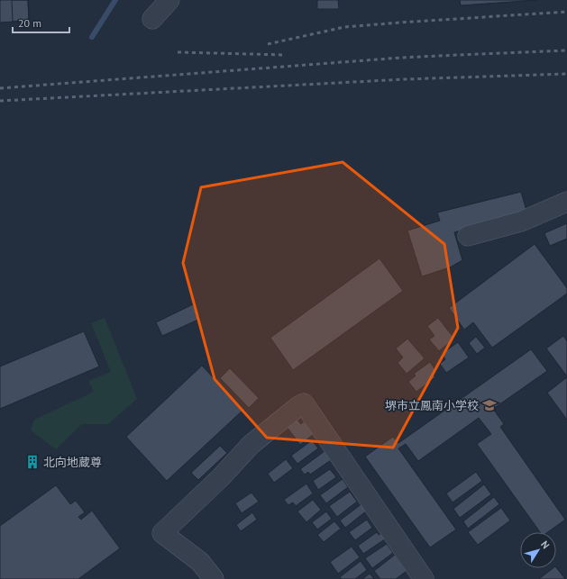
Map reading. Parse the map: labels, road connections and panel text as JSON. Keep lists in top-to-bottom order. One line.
{"places":{"school or university":["堺市立鳳南小学校"],"building":["北向地蔵尊"]},"scale_bar":"20 m","north":"top right"}
